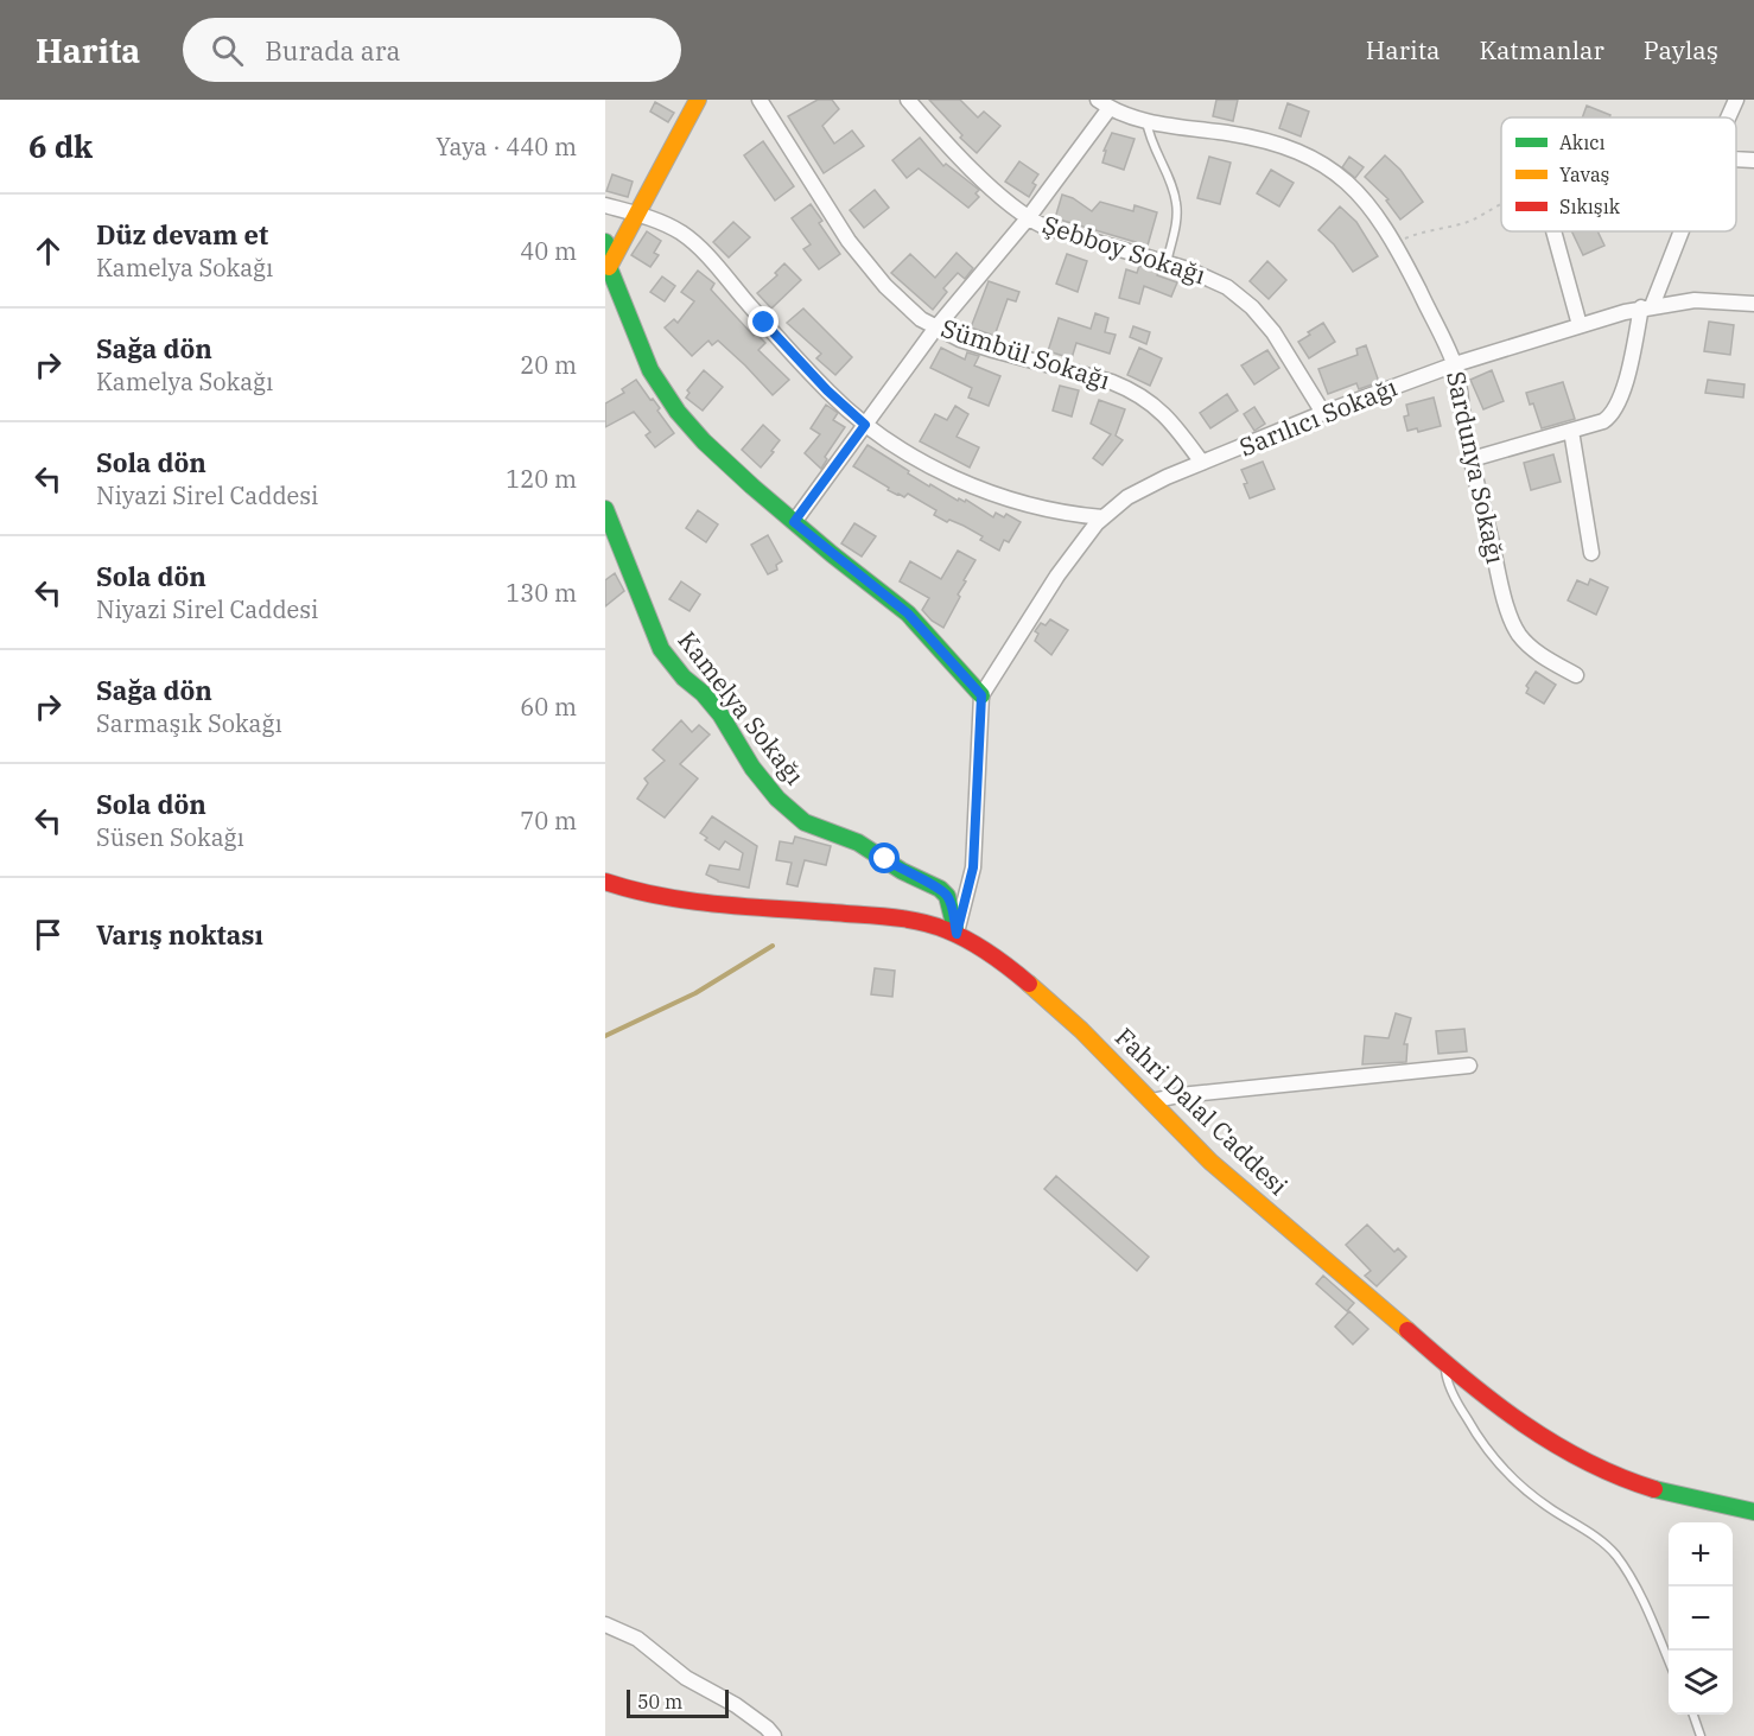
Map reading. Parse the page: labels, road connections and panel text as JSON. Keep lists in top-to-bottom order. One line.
{"streets":{"street":["Şebboy Sokağı","Sümbül Sokağı","Sarılıcı Sokağı","Sardunya Sokağı","Kamelya Sokağı","Fahri Dalal Caddesi"]},"crossings":[["Şebboy Sokağı","Sarılıcı Sokağı"],["Sümbül Sokağı","Sarılıcı Sokağı"],["Sarılıcı Sokağı","Sardunya Sokağı"],["Kamelya Sokağı","Fahri Dalal Caddesi"]],"legend":["Akıcı","Yavaş","Sıkışık"],"scale_bar":"50 m","page":{"header":"Harita","search":"Burada ara","nav":["Harita","Katmanlar","Paylaş"],"heading":["6 dk","Yaya · 440 m"],"list":[["Düz devam et","Kamelya Sokağı","40 m"],["Sağa dön","Kamelya Sokağı","20 m"],["Sola dön","Niyazi Sirel Caddesi","120 m"],["Sola dön","Niyazi Sirel Caddesi","130 m"],["Sağa dön","Sarmaşık Sokağı","60 m"],["Sola dön","Süsen Sokağı","70 m"],"Varış noktası"],"map_buttons":["+","−"],"scale":"50 m"}}
